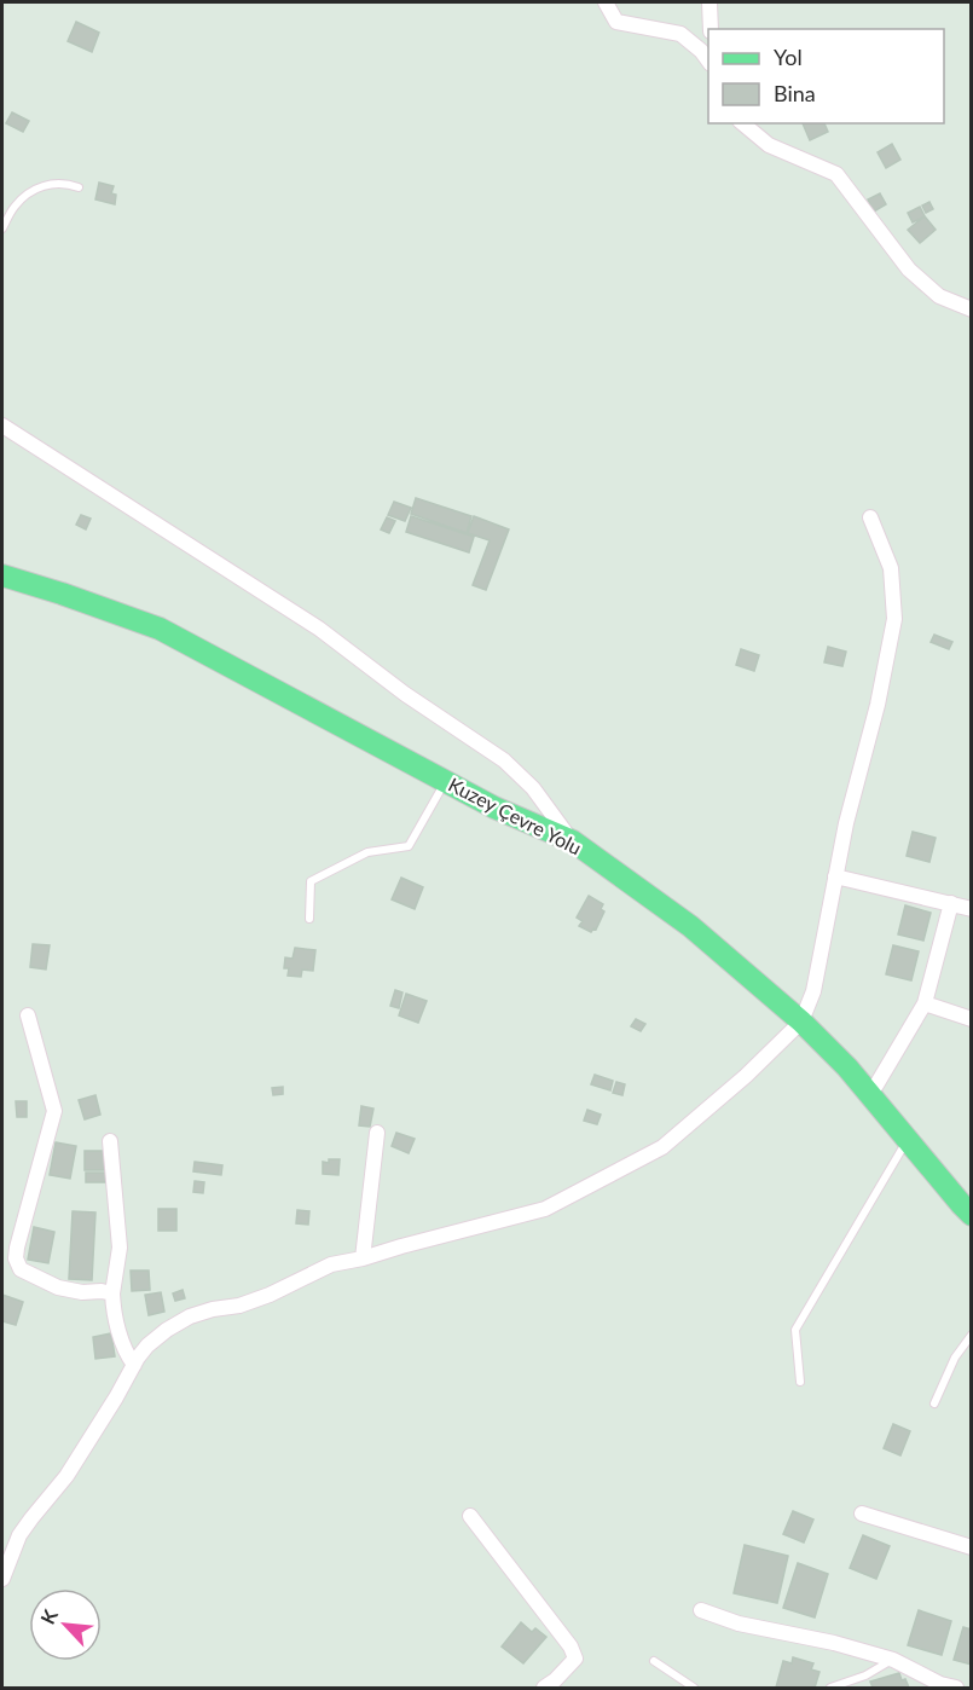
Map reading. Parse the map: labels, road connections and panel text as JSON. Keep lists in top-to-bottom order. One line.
{"streets":{"main road":["Kuzey Çevre Yolu"]},"legend":["Yol","Bina"],"north":"top left"}
